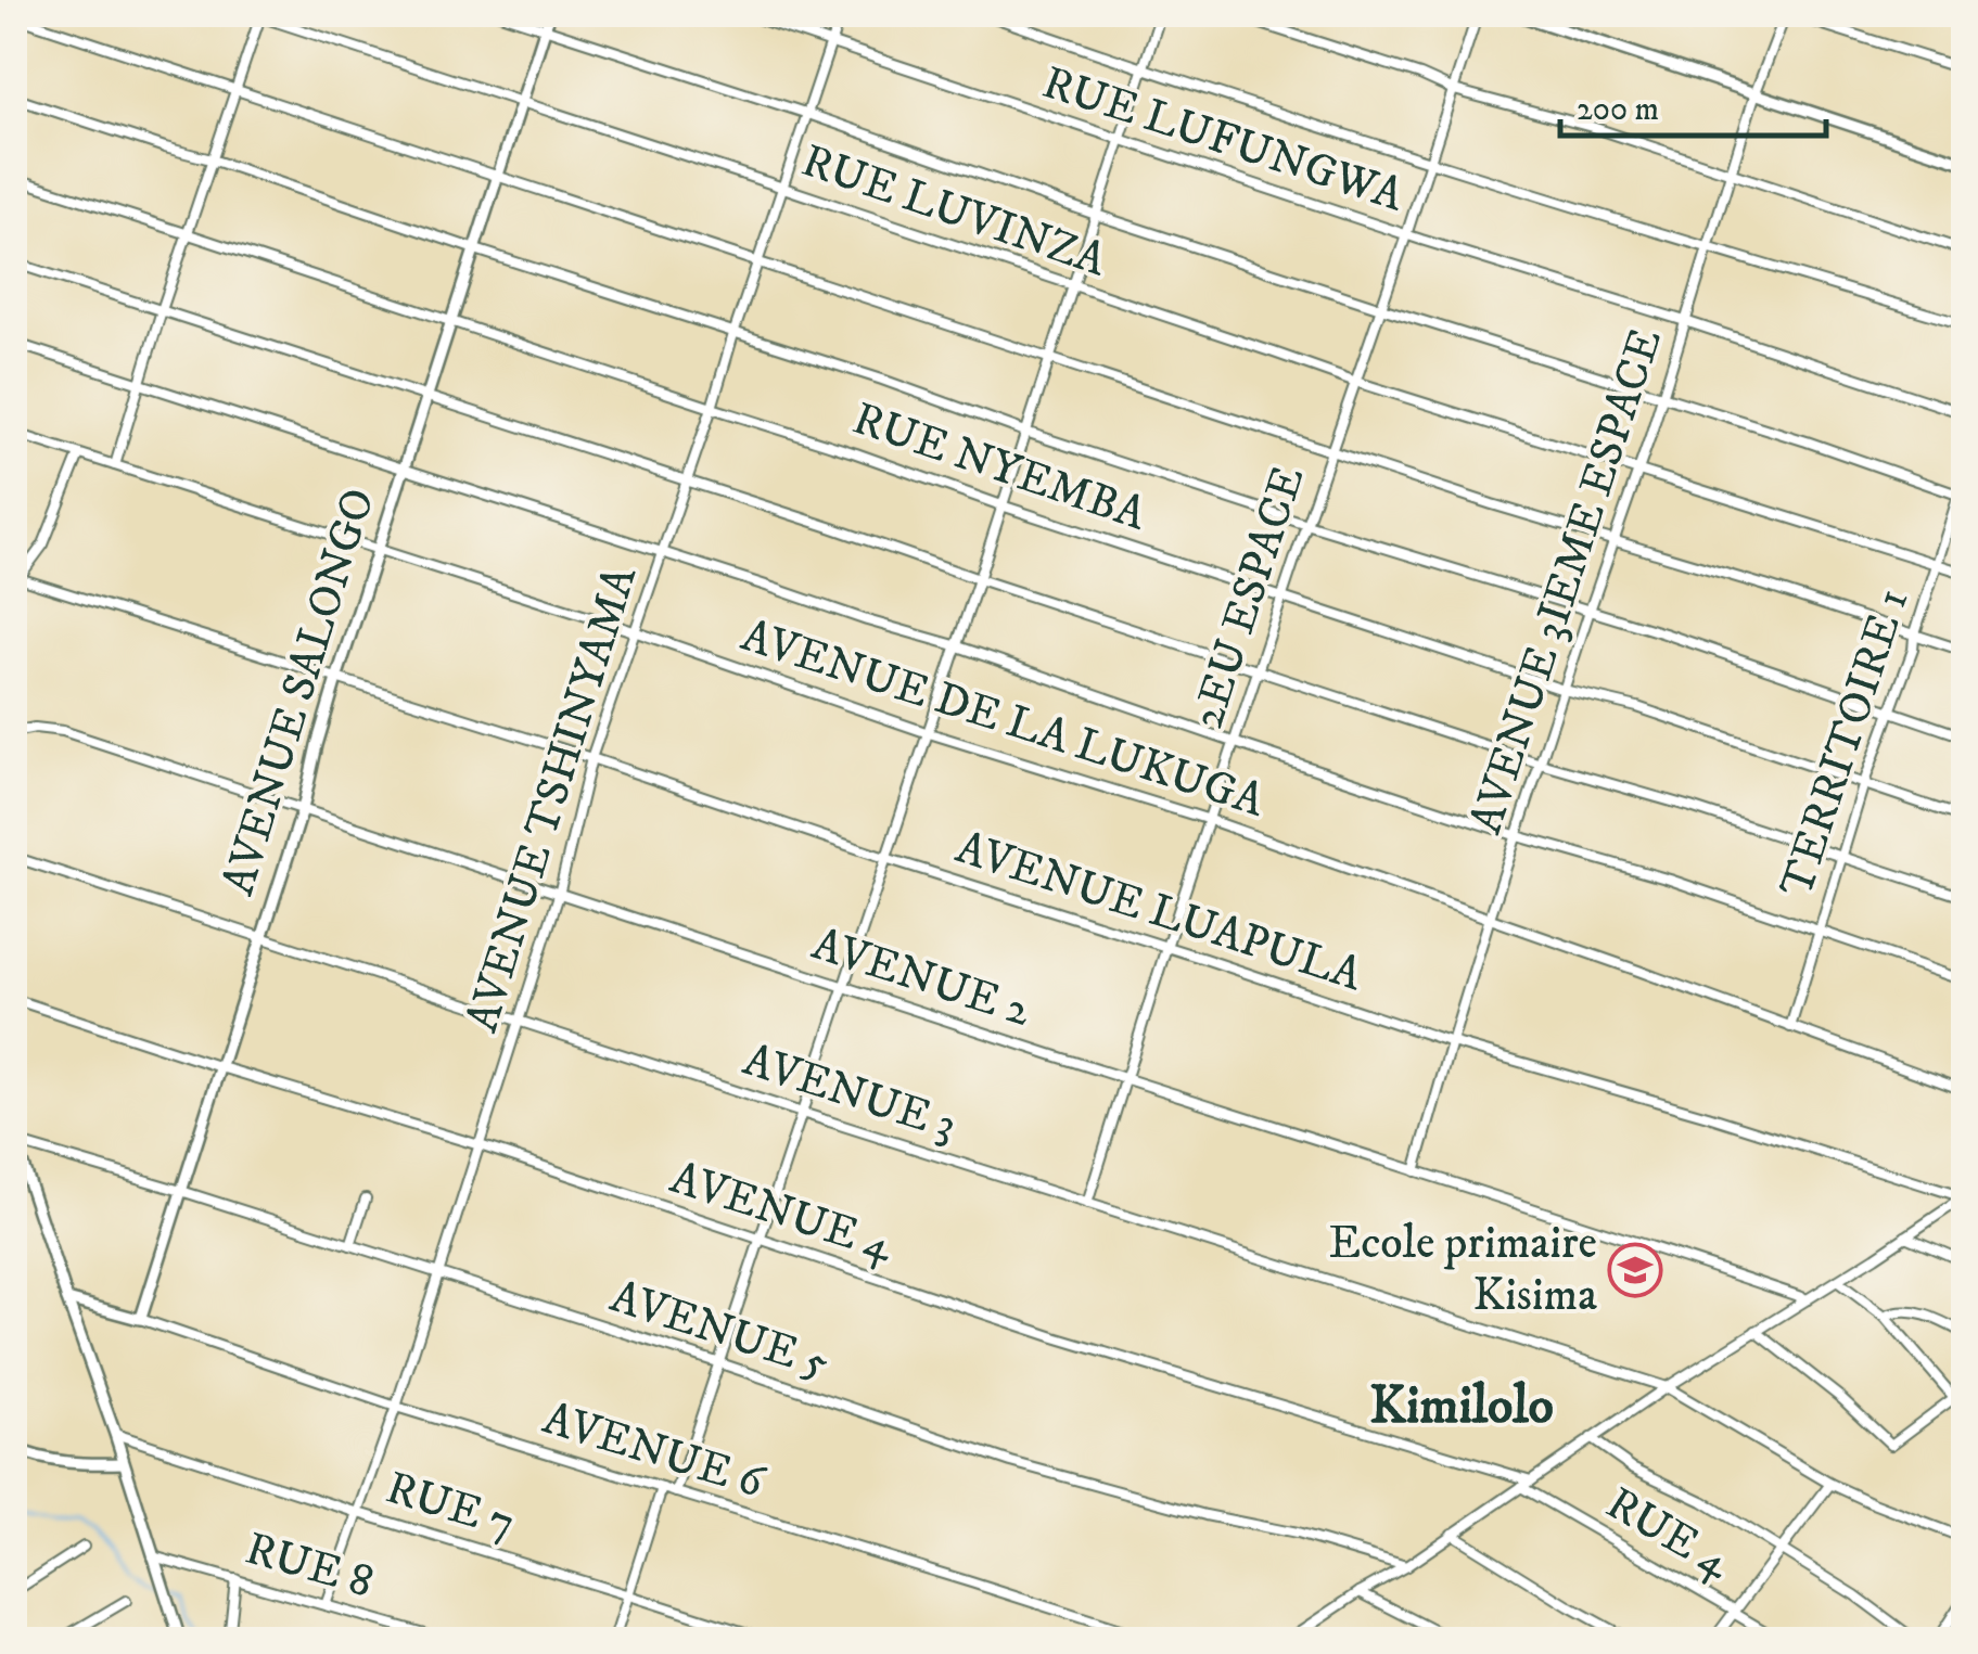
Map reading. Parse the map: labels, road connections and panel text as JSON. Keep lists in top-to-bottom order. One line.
{"streets":{"street":["RUE LUFUNGWA","RUE LUVINZA","RUE NYEMBA","AVENUE 3IEME ESPACE","2EU ESPACE","AVENUE SALONGO","AVENUE DE LA LUKUGA","TERRITOIRE 1","AVENUE TSHINYAMA","AVENUE LUAPULA","AVENUE 2","AVENUE 3","AVENUE 4","AVENUE 5","AVENUE 6","RUE 7","RUE 4","RUE 8"]},"crossings":[["RUE LUFUNGWA","AVENUE 3IEME ESPACE"],["RUE LUFUNGWA","2EU ESPACE"],["RUE LUFUNGWA","AVENUE TSHINYAMA"],["RUE LUVINZA","AVENUE 3IEME ESPACE"],["RUE LUVINZA","2EU ESPACE"],["RUE LUVINZA","AVENUE SALONGO"],["RUE LUVINZA","TERRITOIRE 1"],["RUE LUVINZA","AVENUE TSHINYAMA"],["RUE NYEMBA","AVENUE 3IEME ESPACE"],["RUE NYEMBA","2EU ESPACE"],["RUE NYEMBA","AVENUE SALONGO"],["RUE NYEMBA","TERRITOIRE 1"],["RUE NYEMBA","AVENUE TSHINYAMA"],["AVENUE 3IEME ESPACE","AVENUE DE LA LUKUGA"],["AVENUE 3IEME ESPACE","AVENUE LUAPULA"],["AVENUE 3IEME ESPACE","AVENUE 2"],["2EU ESPACE","AVENUE DE LA LUKUGA"],["2EU ESPACE","AVENUE LUAPULA"],["2EU ESPACE","AVENUE 2"],["2EU ESPACE","AVENUE 3"],["AVENUE SALONGO","AVENUE DE LA LUKUGA"],["AVENUE SALONGO","AVENUE LUAPULA"],["AVENUE SALONGO","AVENUE 2"],["AVENUE SALONGO","AVENUE 3"],["AVENUE SALONGO","AVENUE 4"],["AVENUE SALONGO","AVENUE 5"],["AVENUE SALONGO","AVENUE 6"],["AVENUE DE LA LUKUGA","TERRITOIRE 1"],["AVENUE DE LA LUKUGA","AVENUE TSHINYAMA"],["AVENUE TSHINYAMA","AVENUE LUAPULA"],["AVENUE TSHINYAMA","AVENUE 2"],["AVENUE TSHINYAMA","AVENUE 3"],["AVENUE TSHINYAMA","AVENUE 4"],["AVENUE TSHINYAMA","AVENUE 5"],["AVENUE TSHINYAMA","AVENUE 6"],["AVENUE TSHINYAMA","RUE 7"],["AVENUE TSHINYAMA","RUE 8"],["AVENUE 4","RUE 4"]],"districts":["Kimilolo"],"places":{"school or university":["Ecole primaire Kisima"]},"scale_bar":"200 m"}
